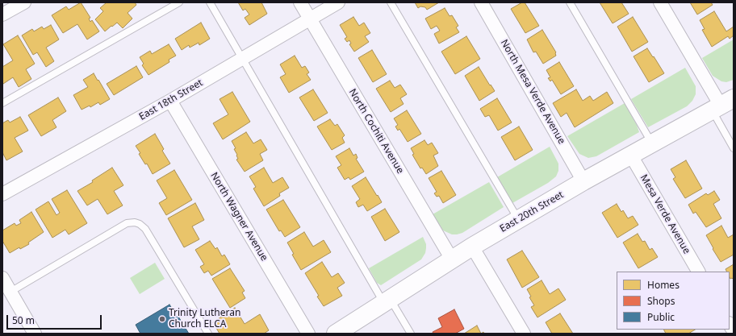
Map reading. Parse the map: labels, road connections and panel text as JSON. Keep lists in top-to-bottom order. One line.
{"streets":{"main road":["East 20th Street"],"street":["North Mesa Verde Avenue","East 18th Street","North Cochiti Avenue","Mesa Verde Avenue","North Wagner Avenue"]},"crossings":[["North Mesa Verde Avenue","East 20th Street"],["East 18th Street","North Cochiti Avenue"],["East 18th Street","North Wagner Avenue"],["North Cochiti Avenue","East 20th Street"],["East 20th Street","Mesa Verde Avenue"]],"places":["Trinity Lutheran Church ELCA"],"legend":["Homes","Shops","Public"],"scale_bar":"50 m"}
